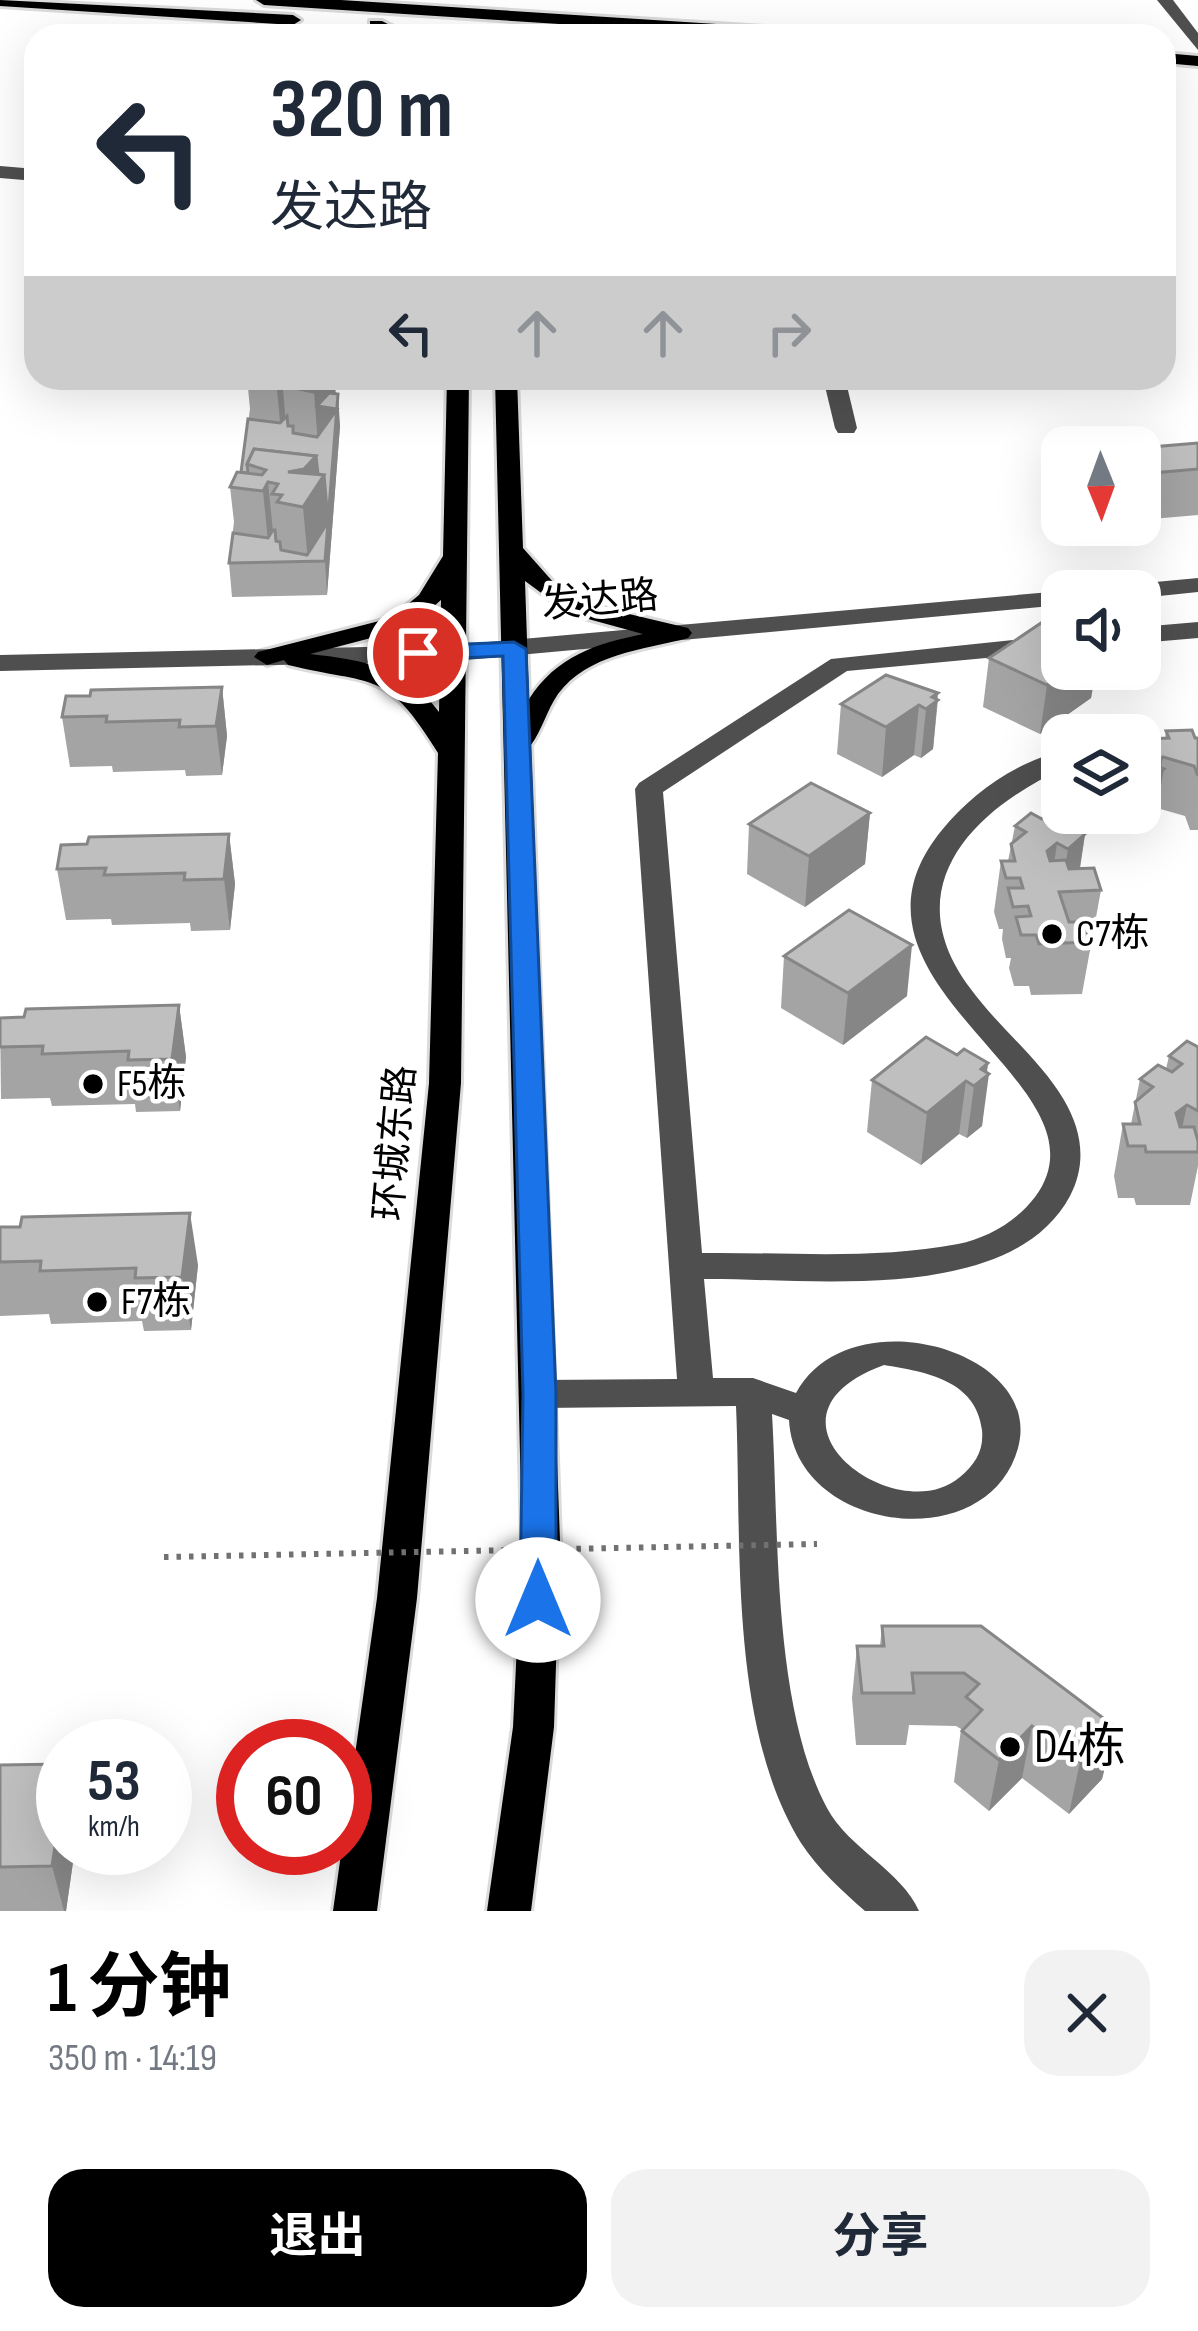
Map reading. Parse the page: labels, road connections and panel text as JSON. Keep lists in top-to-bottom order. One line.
{"streets":{"main road":["环城东路"],"street":["发达路"]},"crossings":[["发达路","环城东路"]],"places":["C7栋","F5栋","F7栋","D4栋"],"north":"bottom","page":{"turn":["320 m","发达路"],"speed":"53 km/h","limit":"60","heading":["1 分钟","350 m · 14:19"],"buttons":["退出","分享"]}}
